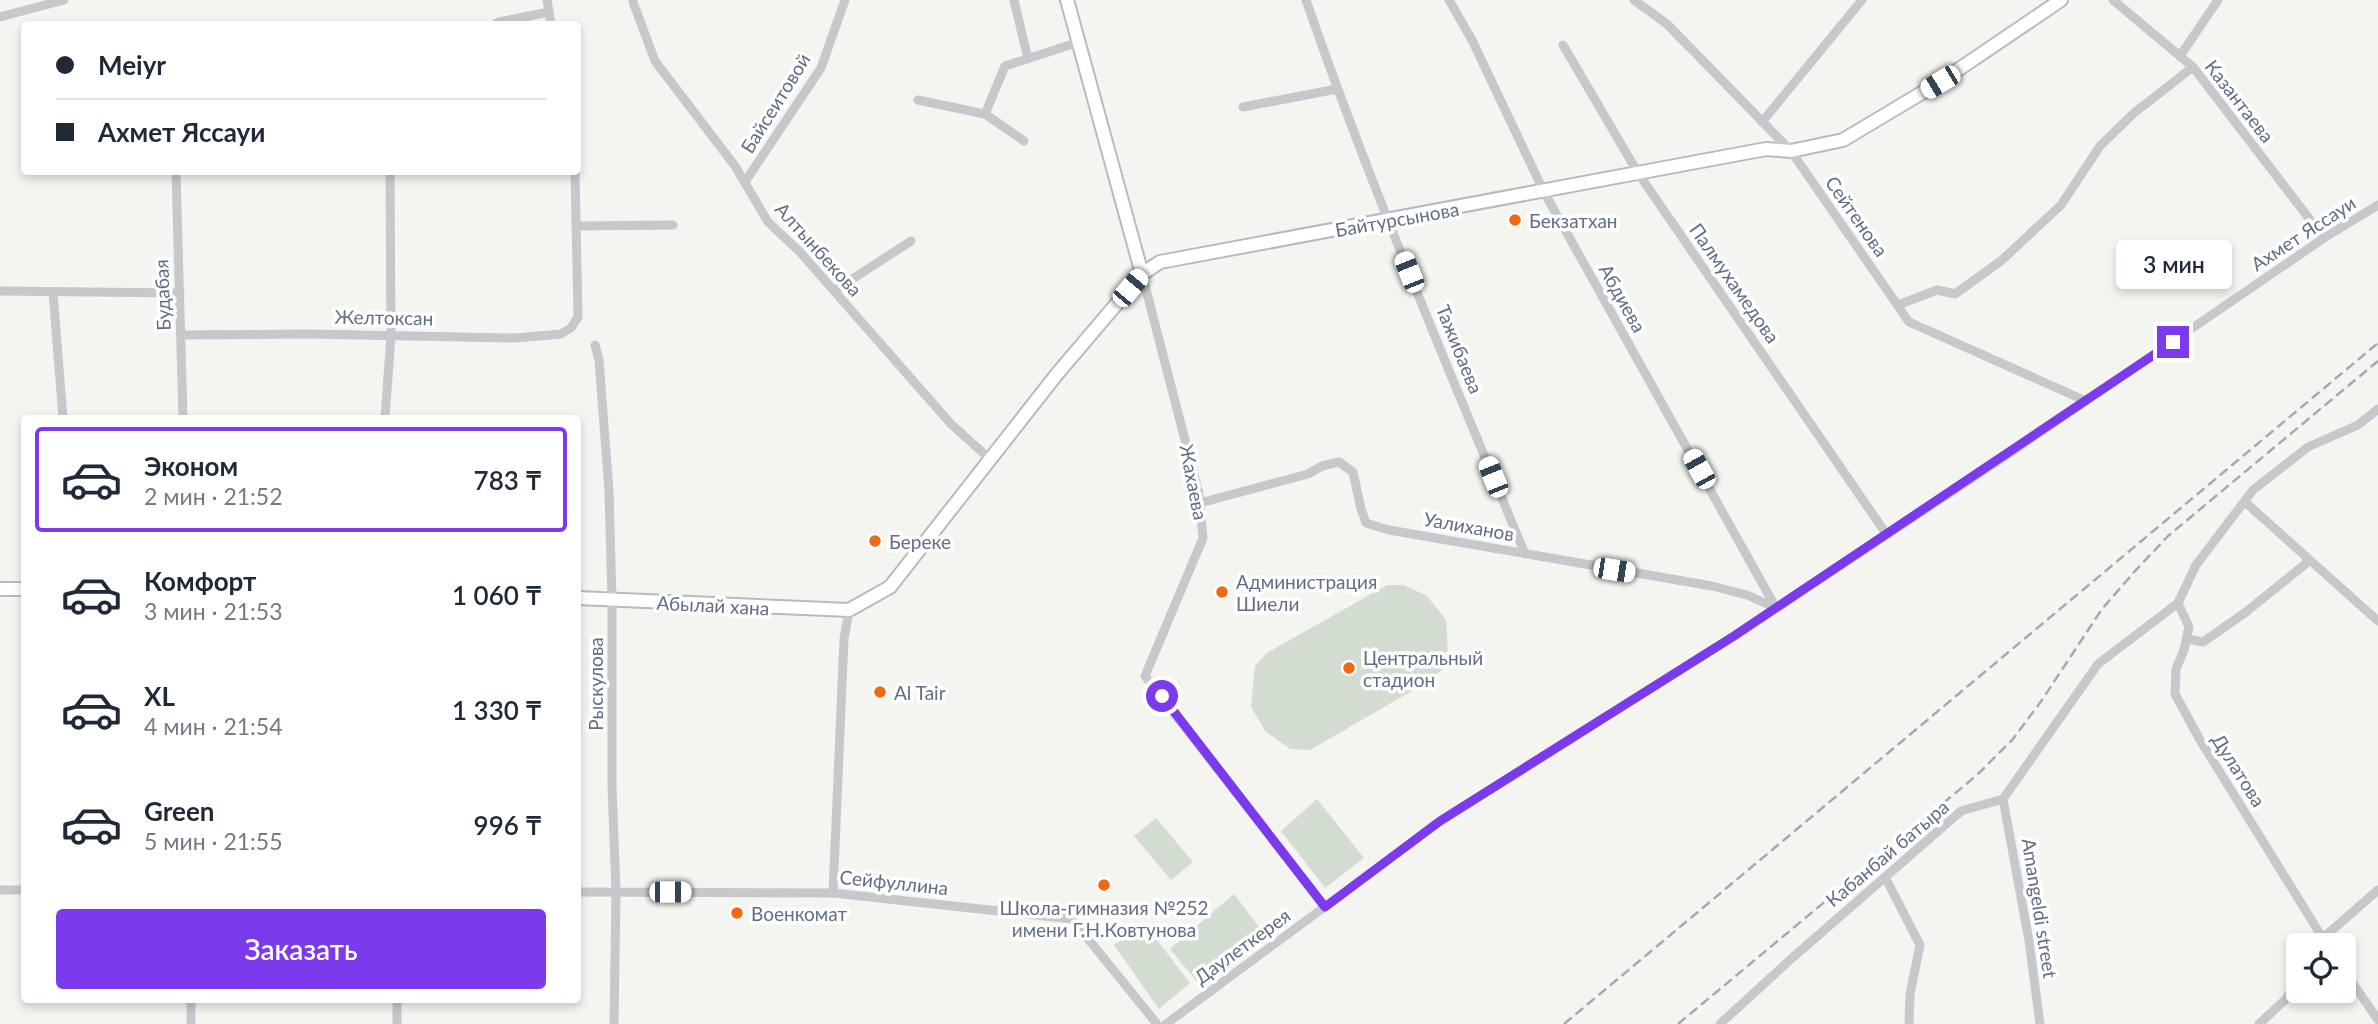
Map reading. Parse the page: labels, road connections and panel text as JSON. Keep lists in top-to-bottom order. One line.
{"streets":{"main road":["Байтурсынова","Жахаева","Абылай хана"],"street":["Казантаева","Байсеитовой","Сейтенова","Ахмет Яссауи","Алтынбекова","Палмухамедова","Будабая","Абдиева","Желтоксан","Тажибаева","Уалиханов","Рыскулова","Дулатова","Кабанбай батыра","Сейфуллина","Amangeldi street","Даулеткерея"]},"crossings":[["Казантаева","Ахмет Яссауи"],["Байсеитовой","Алтынбекова"],["Сейтенова","Байтурсынова"],["Сейтенова","Ахмет Яссауи"],["Байтурсынова","Алтынбекова"],["Байтурсынова","Палмухамедова"],["Байтурсынова","Абдиева"],["Байтурсынова","Тажибаева"],["Байтурсынова","Жахаева"],["Байтурсынова","Абылай хана"],["Ахмет Яссауи","Даулеткерея"],["Палмухамедова","Даулеткерея"],["Будабая","Желтоксан"],["Абдиева","Уалиханов"],["Абдиева","Даулеткерея"],["Тажибаева","Уалиханов"],["Жахаева","Уалиханов"],["Жахаева","Даулеткерея"],["Уалиханов","Даулеткерея"],["Абылай хана","Рыскулова"],["Рыскулова","Сейфуллина"],["Кабанбай батыра","Amangeldi street"]],"places":["Бекзатхан","Береке","Администрация Шиели","Центральный стадион","Al Tair","Школа-гимназия №252 имени Г.Н.Ковтунова","Военкомат"],"page":{"banner":["Meiyr","Ахмет Яссауи"],"bubble":"3 мин","list":[{"name":"Эконом","note":"2 мин · 21:52","value":"783 ₸"},{"name":"Комфорт","note":"3 мин · 21:53","value":"1 060 ₸"},{"name":"XL","note":"4 мин · 21:54","value":"1 330 ₸"},{"name":"Green","note":"5 мин · 21:55","value":"996 ₸"}],"buttons":"Заказать"}}
